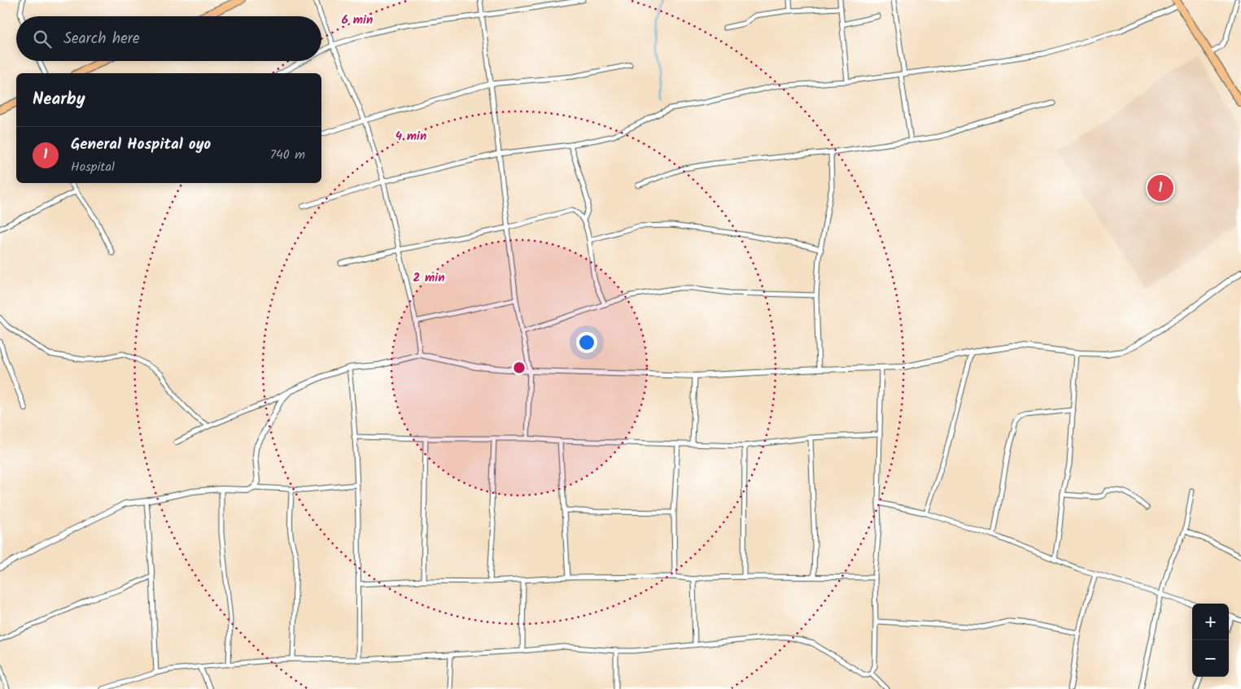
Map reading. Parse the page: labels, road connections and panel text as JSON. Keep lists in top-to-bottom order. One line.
{"page":{"search":"Search here","heading":"Nearby","list":[{"mark":"1","name":"General Hospital oyo","note":"Hospital","value":"740 m"}],"pins":"1","map_buttons":["+","−"]},"rings":["6 min","4 min","2 min"]}
